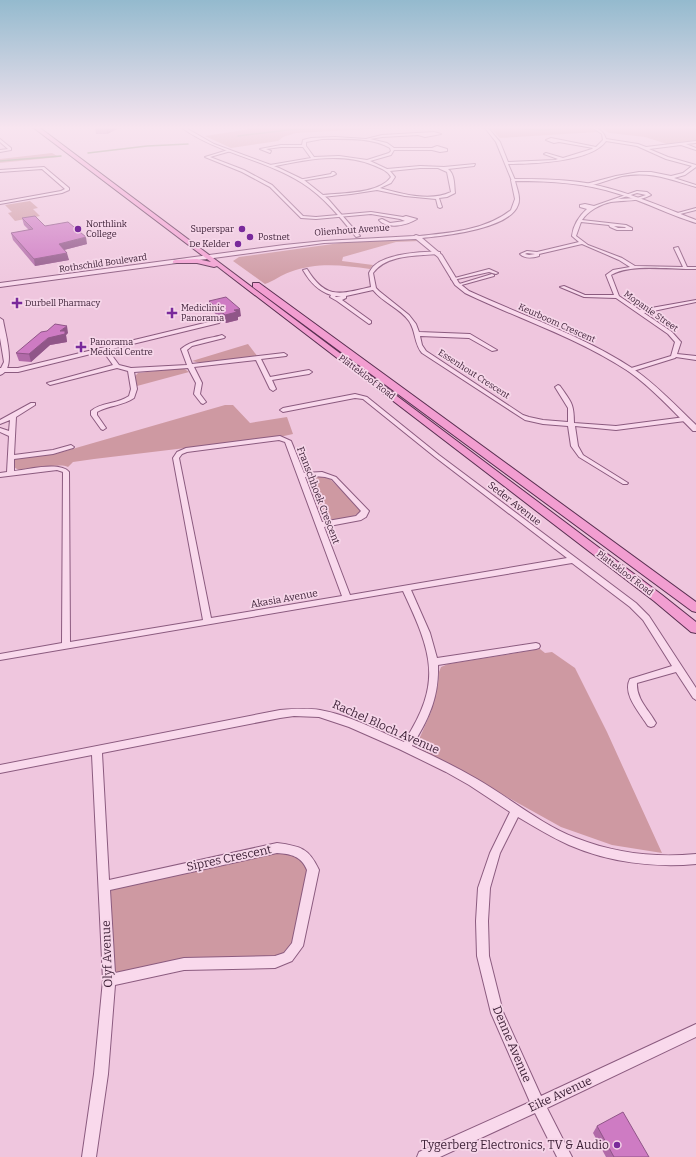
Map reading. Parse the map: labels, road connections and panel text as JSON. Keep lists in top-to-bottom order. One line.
{"streets":{"main road":["Plattekloof Road"],"street":["Olienhout Avenue","Rothschild Boulevard","Mopanie Street","Keurboom Crescent","Essenhout Crescent","Franschhoek Crescent","Seder Avenue","Akasia Avenue","Rachel Bloch Avenue","Sipres Crescent","Olyf Avenue","Denne Avenue","Eike Avenue"]},"crossings":[["Olienhout Avenue","Rothschild Boulevard"],["Olienhout Avenue","Keurboom Crescent"],["Olienhout Avenue","Plattekloof Road"],["Rothschild Boulevard","Plattekloof Road"],["Keurboom Crescent","Essenhout Crescent"],["Franschhoek Crescent","Akasia Avenue"],["Seder Avenue","Akasia Avenue"],["Rachel Bloch Avenue","Olyf Avenue"],["Rachel Bloch Avenue","Denne Avenue"],["Sipres Crescent","Olyf Avenue"],["Denne Avenue","Eike Avenue"]],"places":{"other":["Northlink College","Superspar","Postnet","De Kelder","Tygerberg Electronics, TV & Audio"],"health":["Durbell Pharmacy","Mediclinic Panorama","Panorama Medical Centre"]}}
